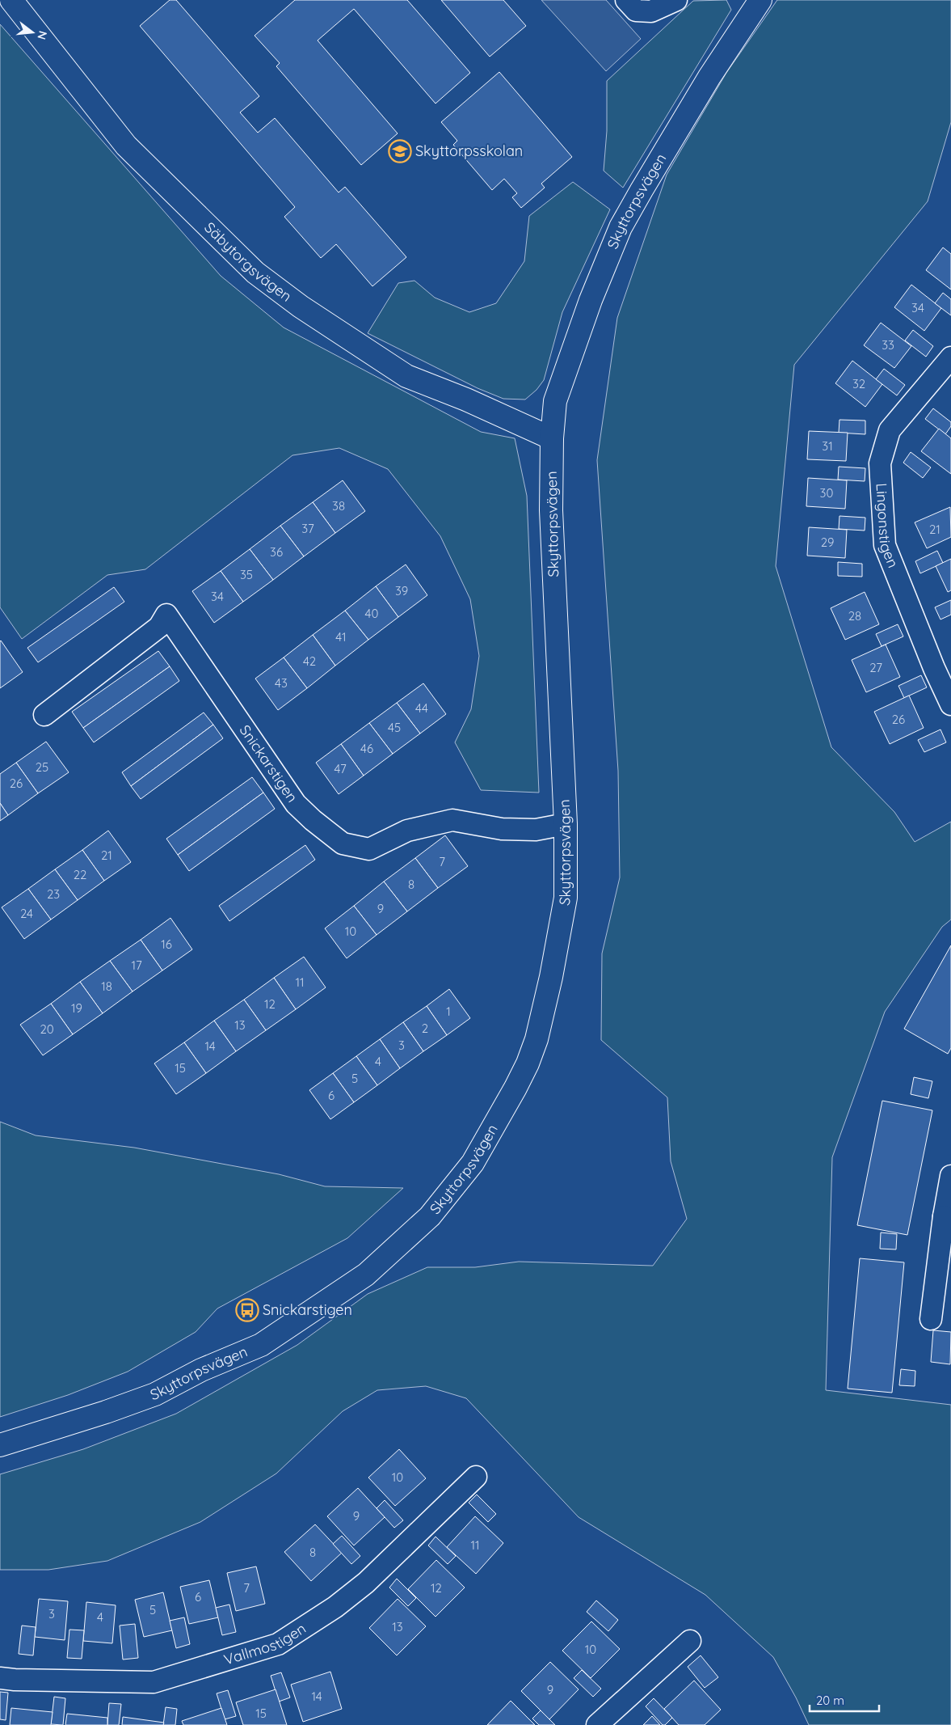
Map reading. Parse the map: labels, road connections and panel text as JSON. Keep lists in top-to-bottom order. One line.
{"streets":{"street":["Skyttorpsvägen","Säbytorgsvägen","Lingonstigen","Snickarstigen","Vallmostigen"]},"crossings":[["Skyttorpsvägen","Säbytorgsvägen"],["Skyttorpsvägen","Snickarstigen"]],"places":{"school or university":["Skyttorpsskolan"],"bus stop":["Snickarstigen"]},"house_numbers":["34","33","32","31","30","38","37","21","29","36","35","39","34","40","28","41","42","27","43","44","26","45","46","25","47","26","21","7","22","8","23","9","24","10","16","17","11","18","12","19","1","13","2","20","3","14","4","15","5","6","10","9","11","8","7","12","6","5","3","4","13","10","9","14","15"],"scale_bar":"20 m","north":"right"}
